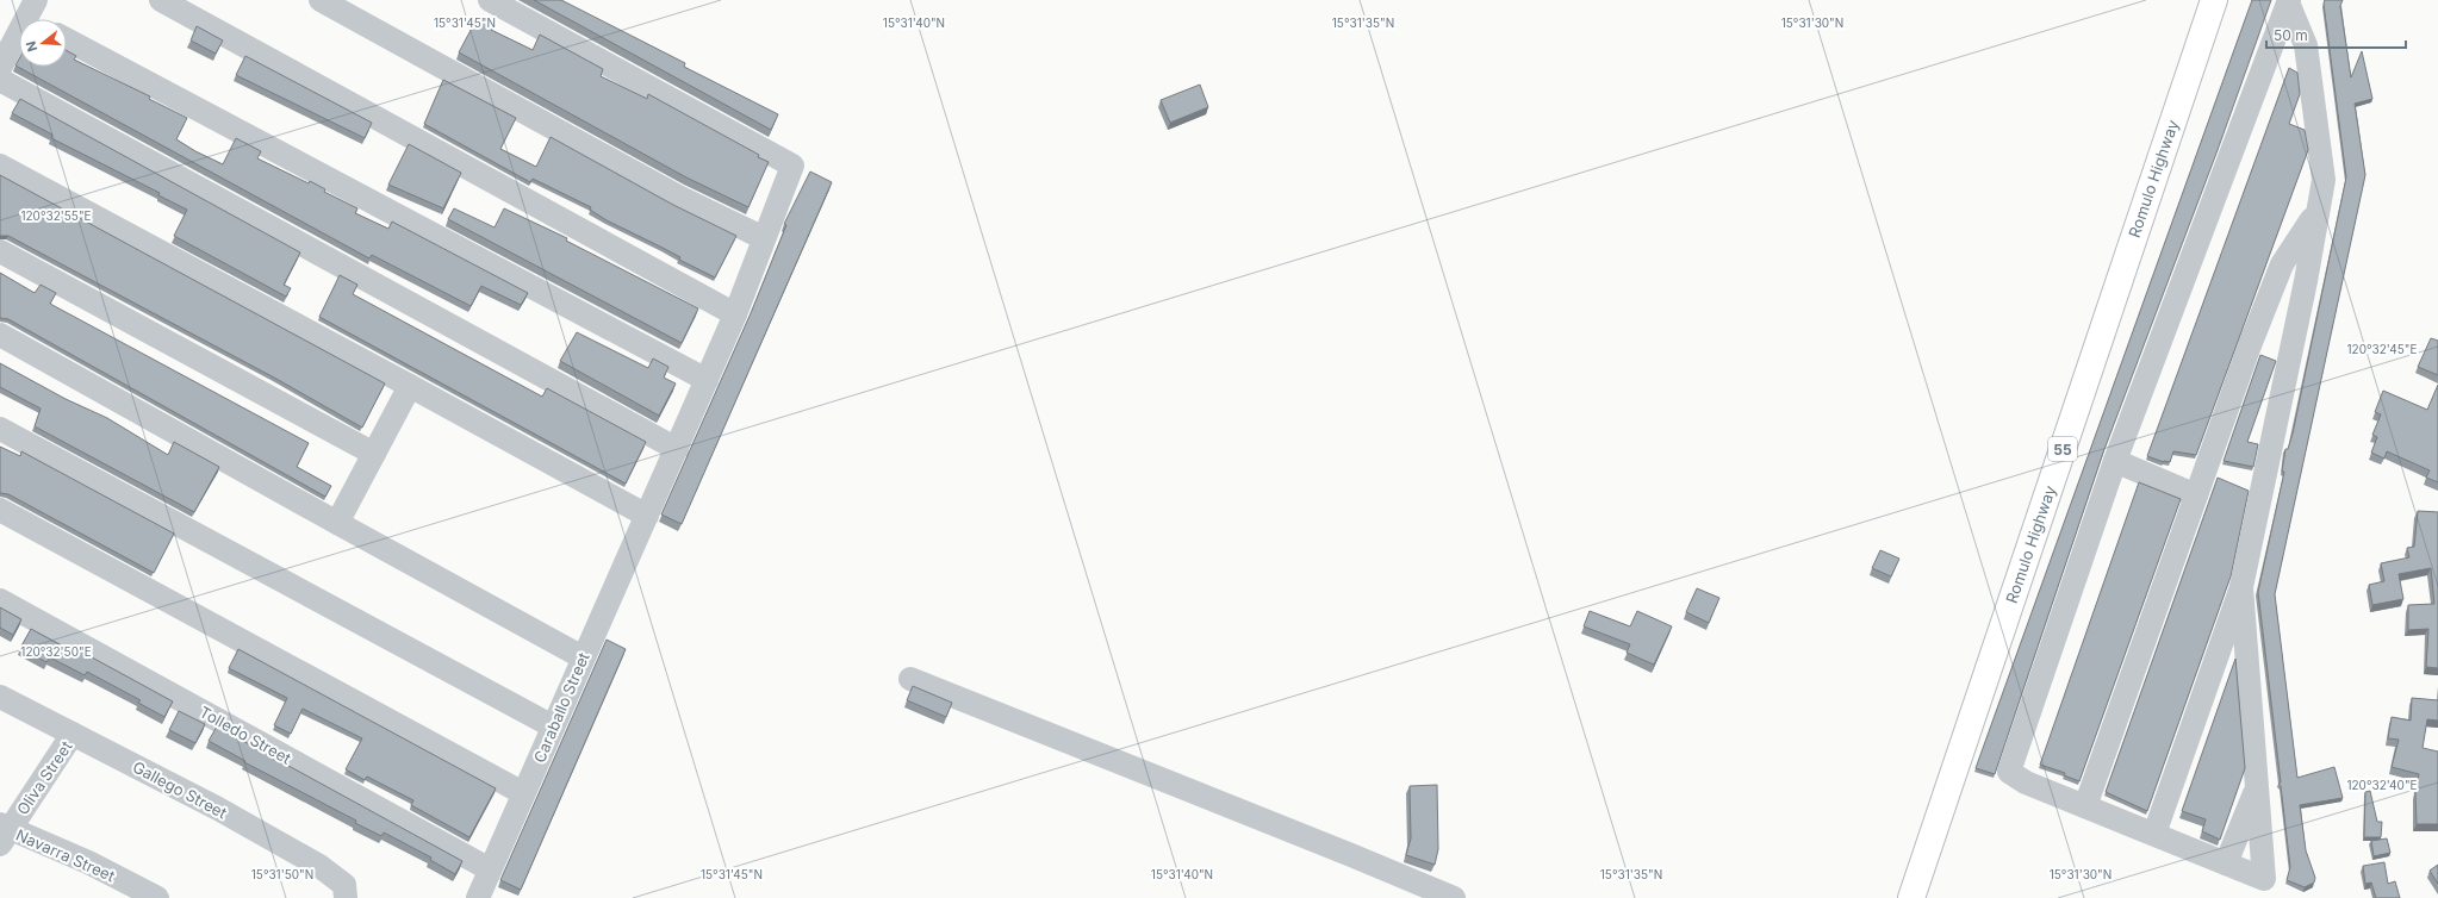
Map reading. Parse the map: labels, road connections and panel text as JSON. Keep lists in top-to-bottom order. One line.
{"streets":{"highway":["Romulo Highway","55"],"street":["Caraballo Street","Tolledo Street","Oliva Street","Gallego Street","Navarra Street"]},"crossings":[["Caraballo Street","Tolledo Street"],["Oliva Street","Gallego Street"],["Oliva Street","Navarra Street"]],"scale_bar":"50 m","north":"left","coordinates":["15°31'45\"N","15°31'40\"N","15°31'35\"N","15°31'30\"N","120°32'55\"E","120°32'45\"E","120°32'50\"E","120°32'40\"E","15°31'50\"N"]}
